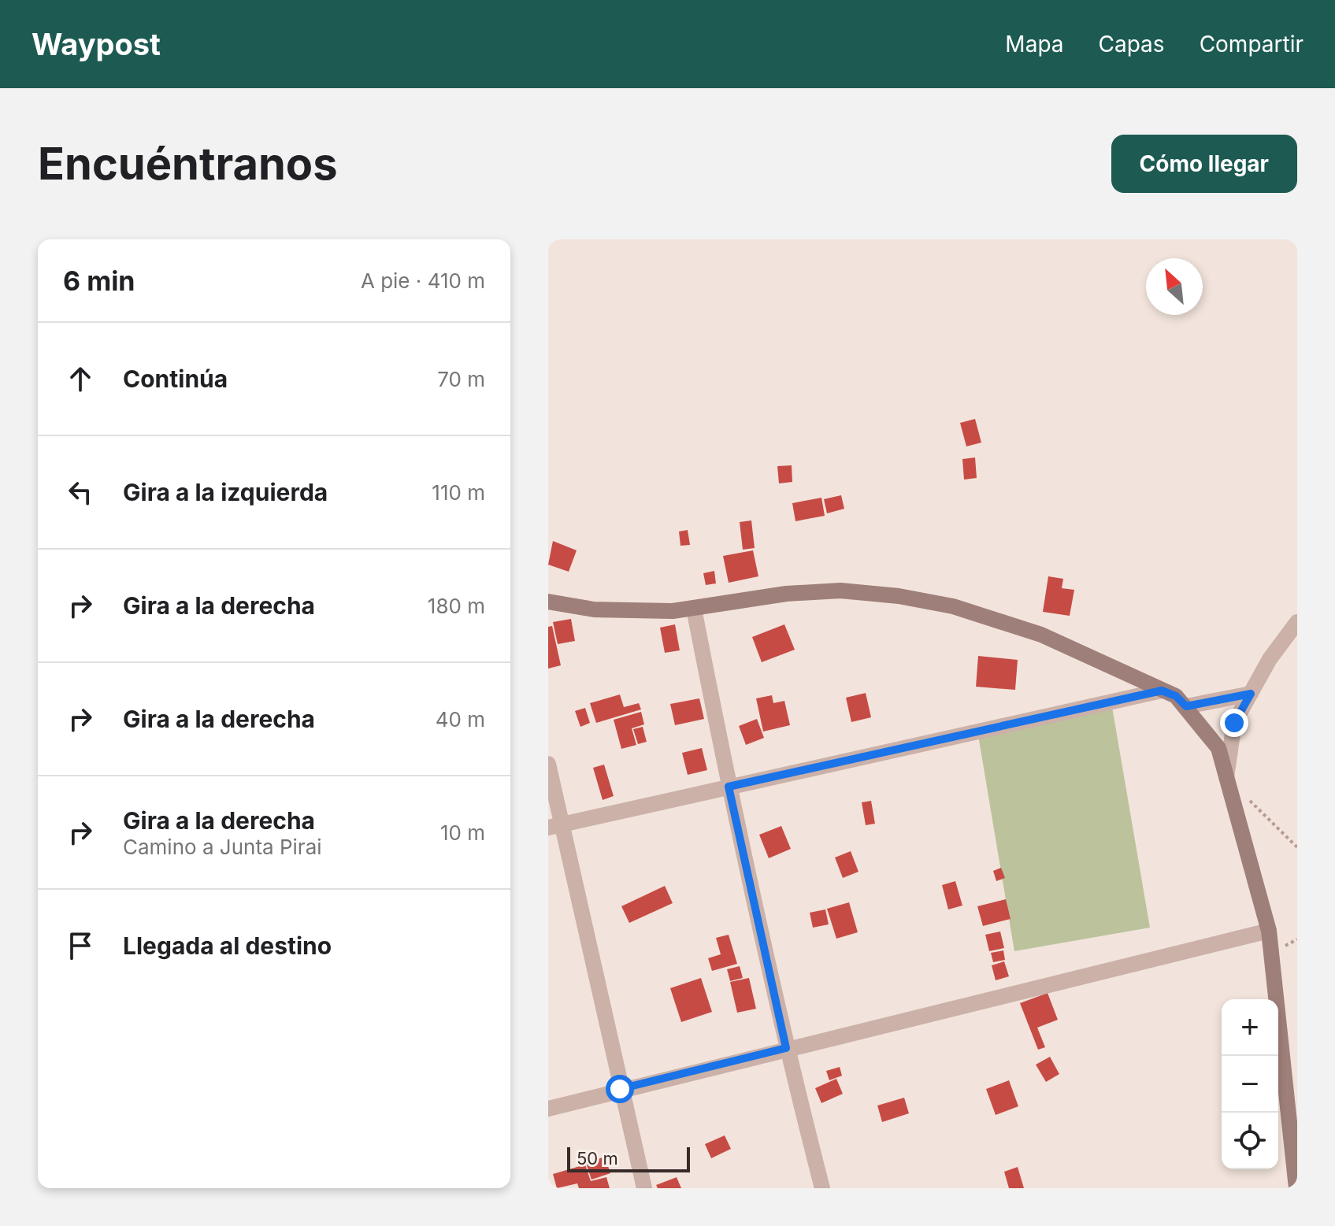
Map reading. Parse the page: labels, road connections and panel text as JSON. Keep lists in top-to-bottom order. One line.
{"scale_bar":"50 m","north":"top left","page":{"header":"Waypost","nav":["Mapa","Capas","Compartir"],"buttons":"Cómo llegar","title":"Encuéntranos","heading":["6 min","A pie · 410 m"],"list":[["Continúa","70 m"],["Gira a la izquierda","110 m"],["Gira a la derecha","180 m"],["Gira a la derecha","40 m"],["Gira a la derecha","Camino a Junta Pirai","10 m"],"Llegada al destino"],"map_buttons":["+","−"],"scale":"50 m"}}
